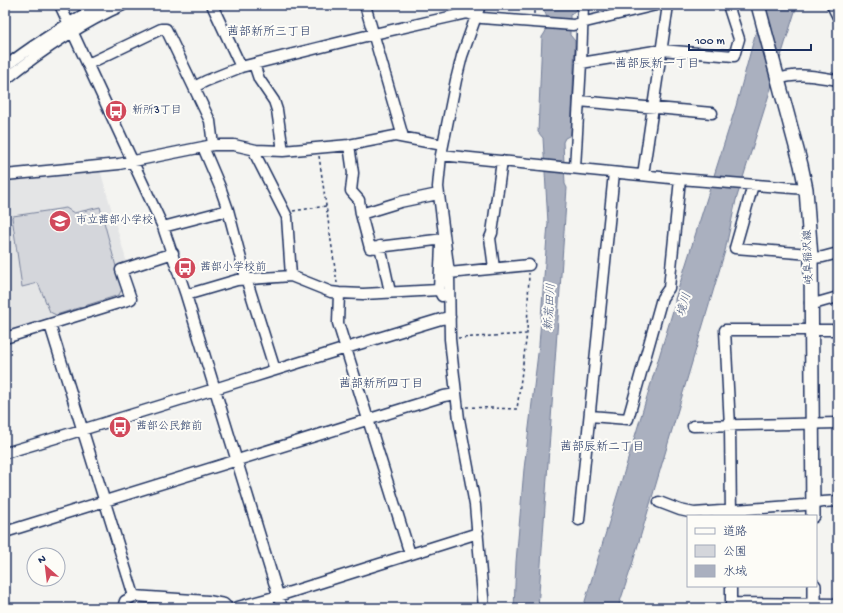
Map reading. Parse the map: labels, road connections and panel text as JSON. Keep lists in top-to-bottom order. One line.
{"streets":{"main road":["岐阜稲沢線"]},"districts":["茜部新所三丁目","茜部辰新一丁目","茜部新所四丁目","茜部辰新二丁目"],"water":["境川","新荒田川"],"places":{"bus stop":["新所3丁目","茜部小学校前","茜部公民館前"],"school or university":["市立茜部小学校"]},"legend":["道路","公園","水域"],"scale_bar":"100 m","north":"top left"}
